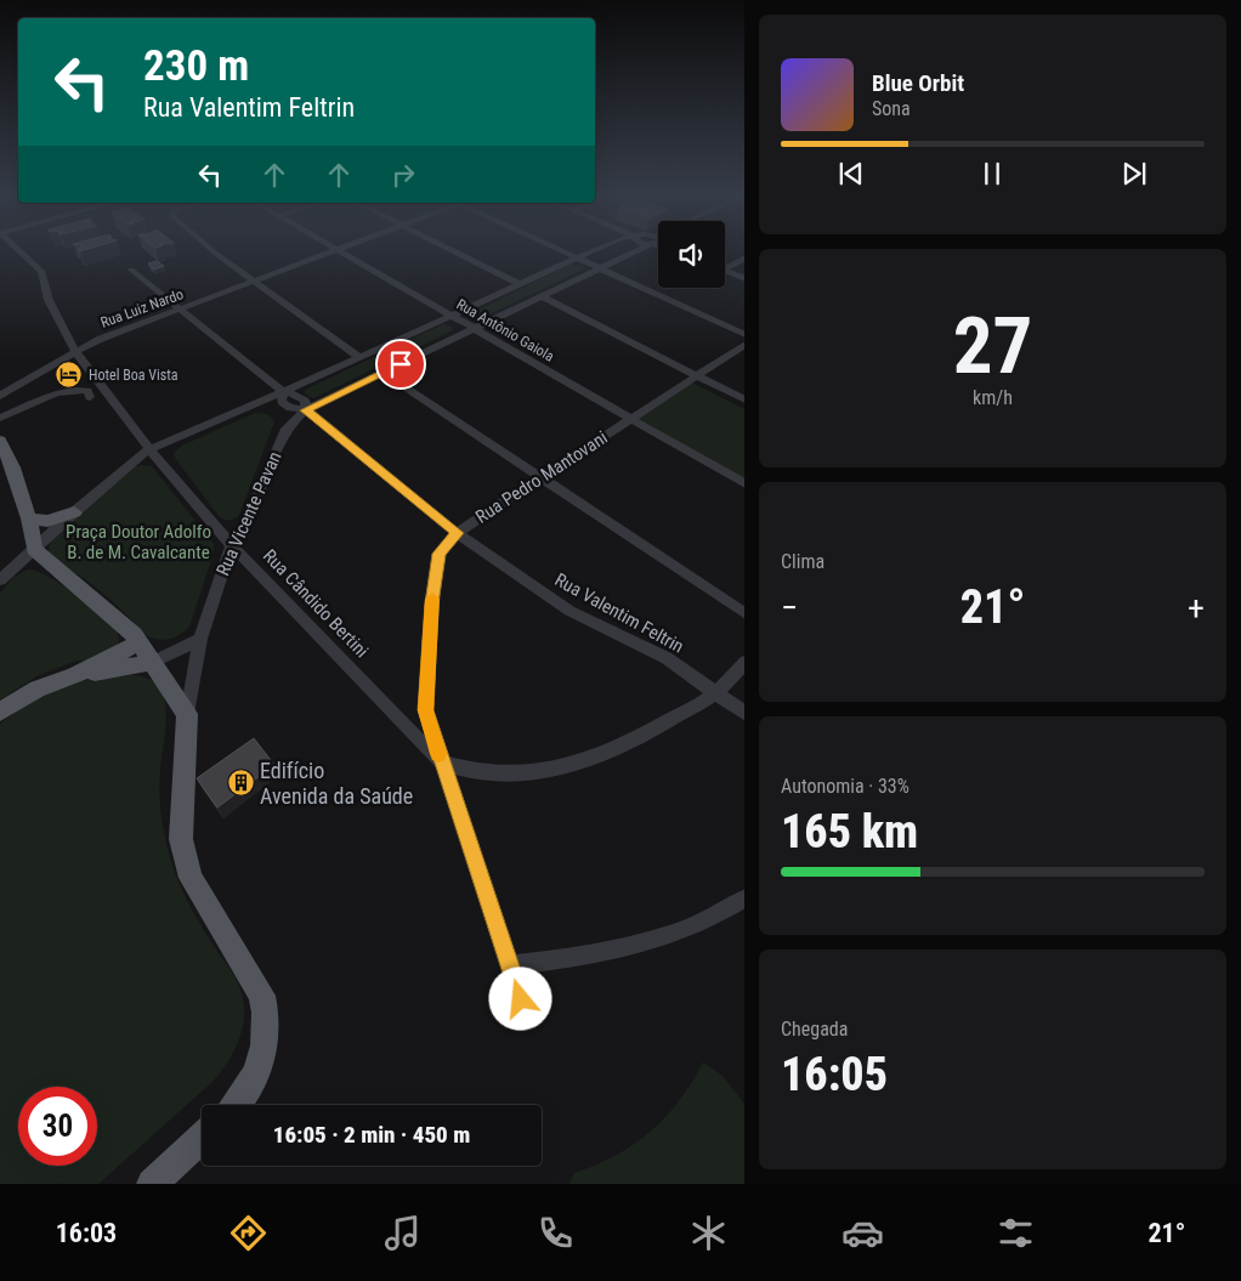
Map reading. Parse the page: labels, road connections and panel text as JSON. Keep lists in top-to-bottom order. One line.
{"streets":{"street":["Rua Luiz Nardo","Rua Antônio Gaiola","Rua Pedro Mantovani","Rua Vicente Pavan","Rua Cândido Bertini","Rua Valentim Feltrin"]},"crossings":[["Rua Luiz Nardo","Rua Antônio Gaiola"],["Rua Luiz Nardo","Rua Cândido Bertini"],["Rua Luiz Nardo","Rua Valentim Feltrin"],["Rua Antônio Gaiola","Rua Pedro Mantovani"],["Rua Pedro Mantovani","Rua Cândido Bertini"],["Rua Pedro Mantovani","Rua Valentim Feltrin"],["Rua Vicente Pavan","Rua Cândido Bertini"],["Rua Vicente Pavan","Rua Valentim Feltrin"]],"parks":["Praça Doutor Adolfo B. de M. Cavalcante"],"places":{"hotel":["Hotel Boa Vista"],"building":["Edifício Avenida da Saúde"]},"page":{"turn":["230 m","Rua Valentim Feltrin"],"song":["Blue Orbit","Sona"],"tile":[["27","km/h"],"Clima",["Autonomia · 33%","165 km"],["Chegada","16:05"]],"heat":["−","21°","+"],"limit":"30","trip":"16:05 · 2 min · 450 m","tabs":["16:03","21°"]}}
